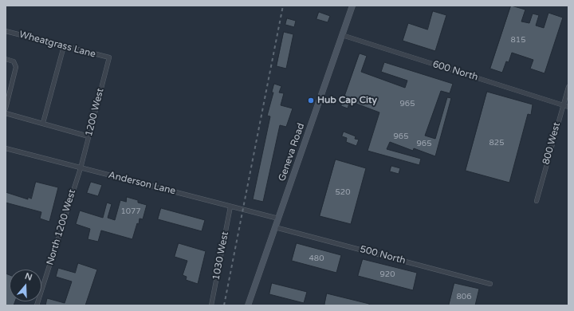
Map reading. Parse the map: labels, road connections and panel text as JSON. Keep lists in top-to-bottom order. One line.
{"streets":{"main road":["Geneva Road"],"street":["Wheatgrass Lane","600 North","1200 West","800 West","Anderson Lane","North 1200 West","500 North","1030 West"]},"crossings":[["Wheatgrass Lane","1200 West"],["600 North","800 West"],["600 North","Geneva Road"],["1200 West","Anderson Lane"],["1200 West","North 1200 West"],["Geneva Road","Anderson Lane"],["Geneva Road","500 North"],["Anderson Lane","North 1200 West"],["Anderson Lane","1030 West"]],"places":["Hub Cap City"],"house_numbers":["815","965","965","825","965","520","1077","480","920","806"],"north":"top"}
